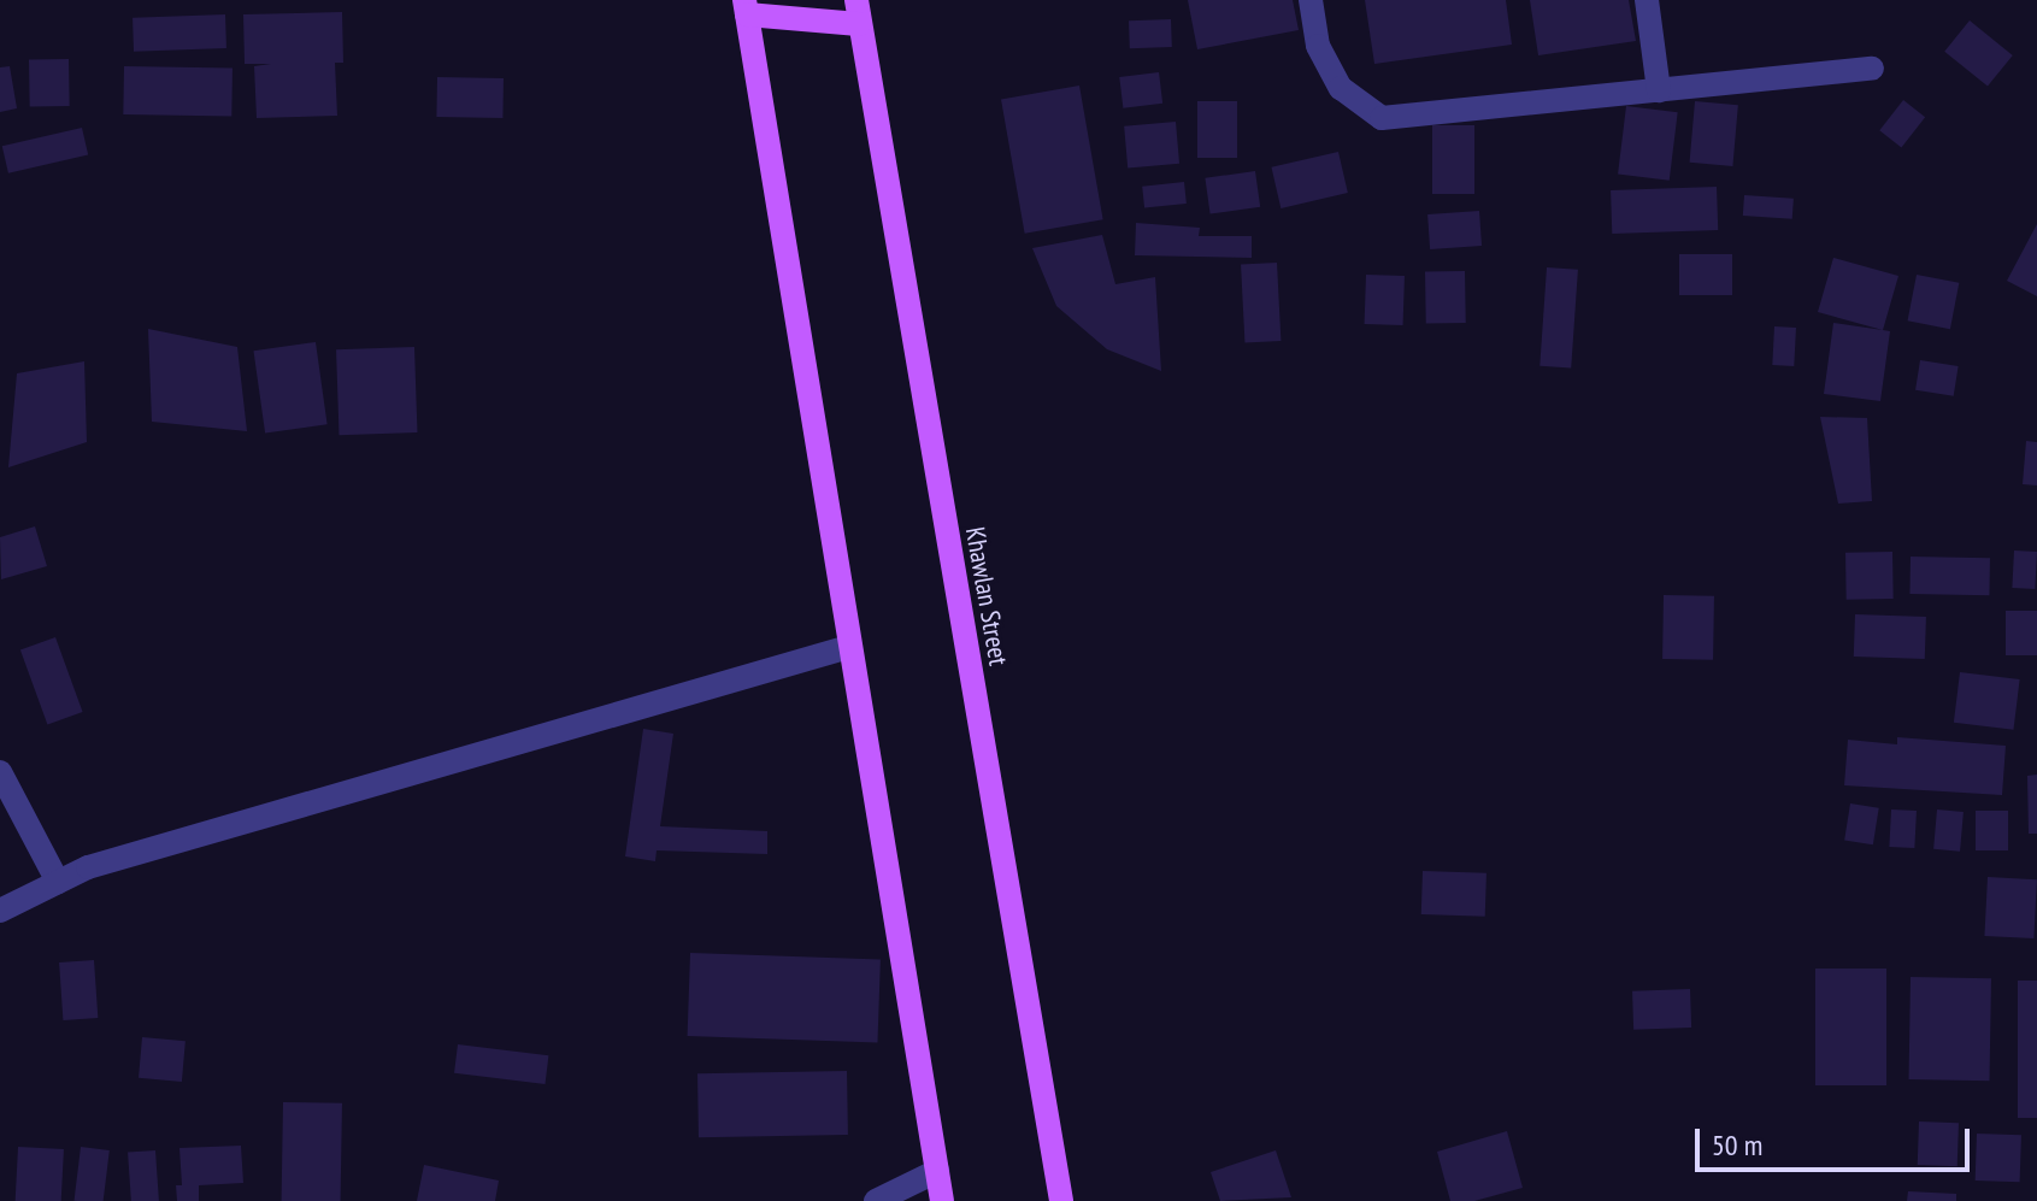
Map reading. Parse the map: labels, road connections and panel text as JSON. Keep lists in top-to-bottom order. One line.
{"streets":{"main road":["Khawlan Street"]},"scale_bar":"50 m"}
